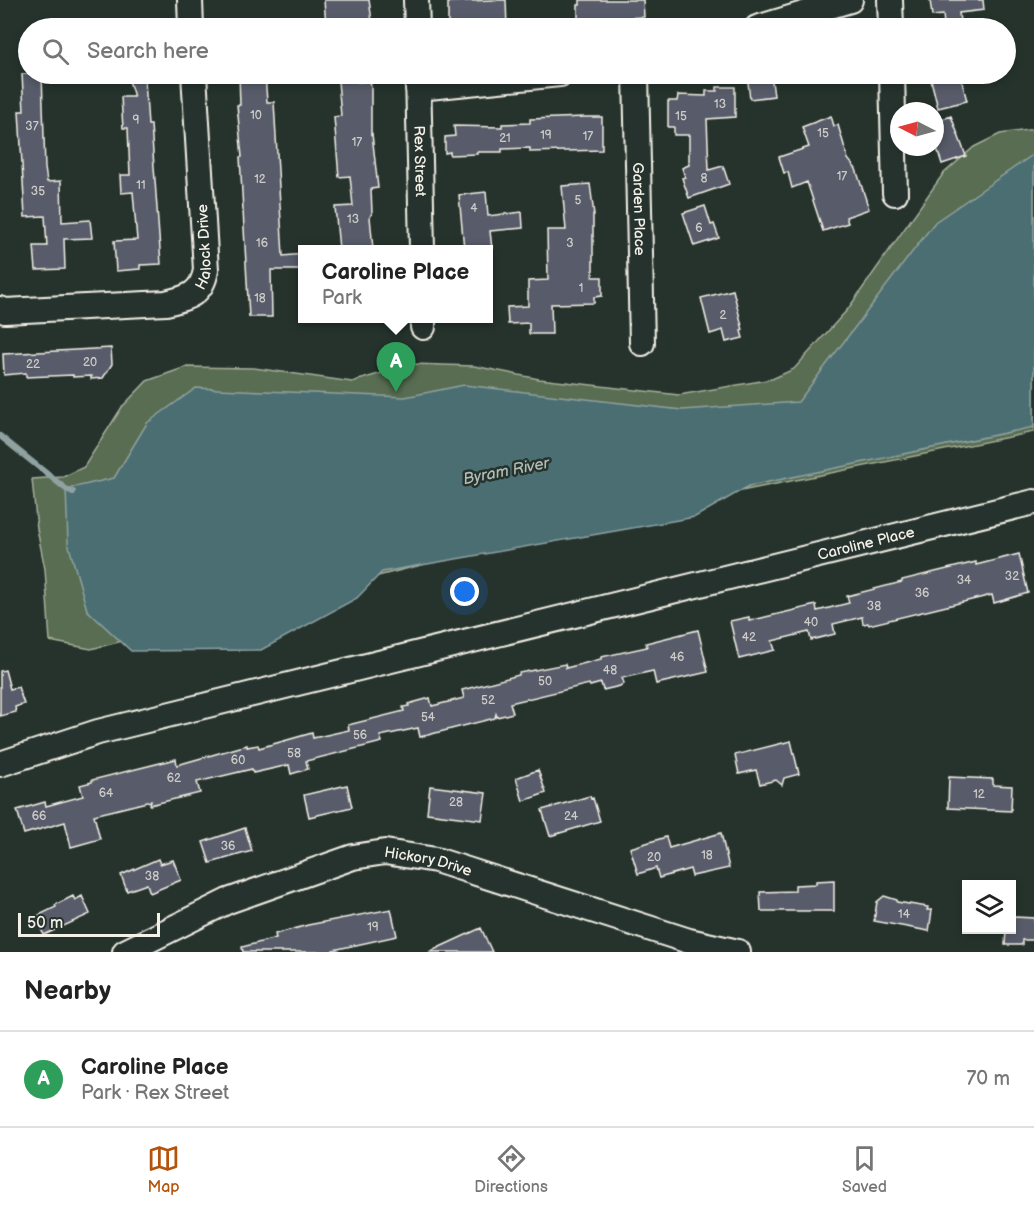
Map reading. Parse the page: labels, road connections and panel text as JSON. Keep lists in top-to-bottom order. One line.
{"streets":{"street":["Rex Street","Garden Place","Halock Drive","Caroline Place","Hickory Drive"]},"water":["Byram River"],"house_numbers":["13","10","15","9","37","15","19","17","21","17","17","8","12","11","35","5","4","13","6","16","3","1","18","2","20","22","32","34","36","38","40","42","46","48","50","52","54","56","58","60","62","64","12","28","66","24","36","18","20","38","14","19"],"scale_bar":"50 m","north":"left","page":{"search":"Search here","popup":["Caroline Place","Park"],"pins":"A","scale":"50 m","heading":"Nearby","list":[{"mark":"A","name":"Caroline Place","note":"Park · Rex Street","value":"70 m"}],"nav":["Map","Directions","Saved"]}}
